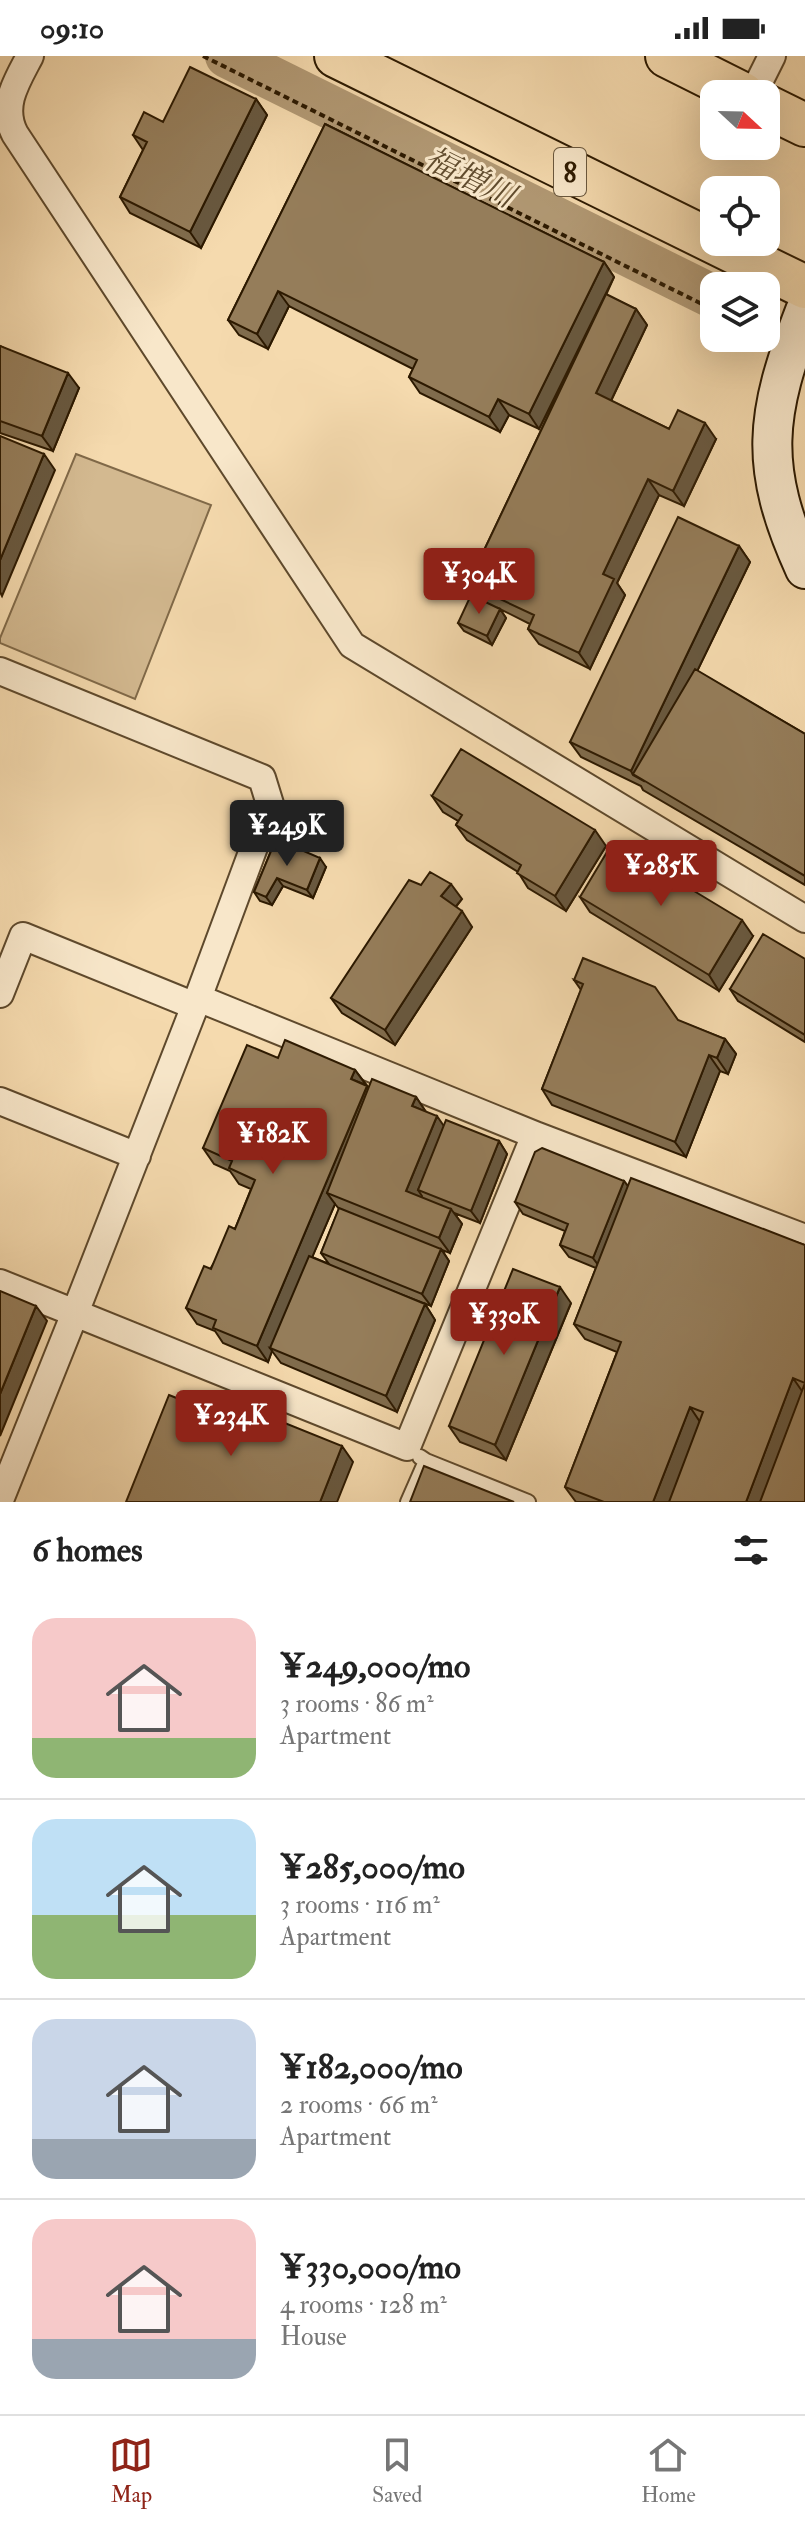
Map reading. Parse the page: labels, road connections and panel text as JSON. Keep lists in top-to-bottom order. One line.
{"streets":{"main road":["8"]},"water":["福増川"],"north":"right","page":{"status":"09:10","price":["¥304K","¥249K","¥285K","¥182K","¥330K","¥234K"],"heading":"6 homes","list":[{"name":"¥249,000/mo","note":"3 rooms · 86 m² · Apartment"},{"name":"¥285,000/mo","note":"3 rooms · 116 m² · Apartment"},{"name":"¥182,000/mo","note":"2 rooms · 66 m² · Apartment"},{"name":"¥330,000/mo","note":"4 rooms · 128 m² · House"}],"tabs":["Map","Saved","Home"]}}
